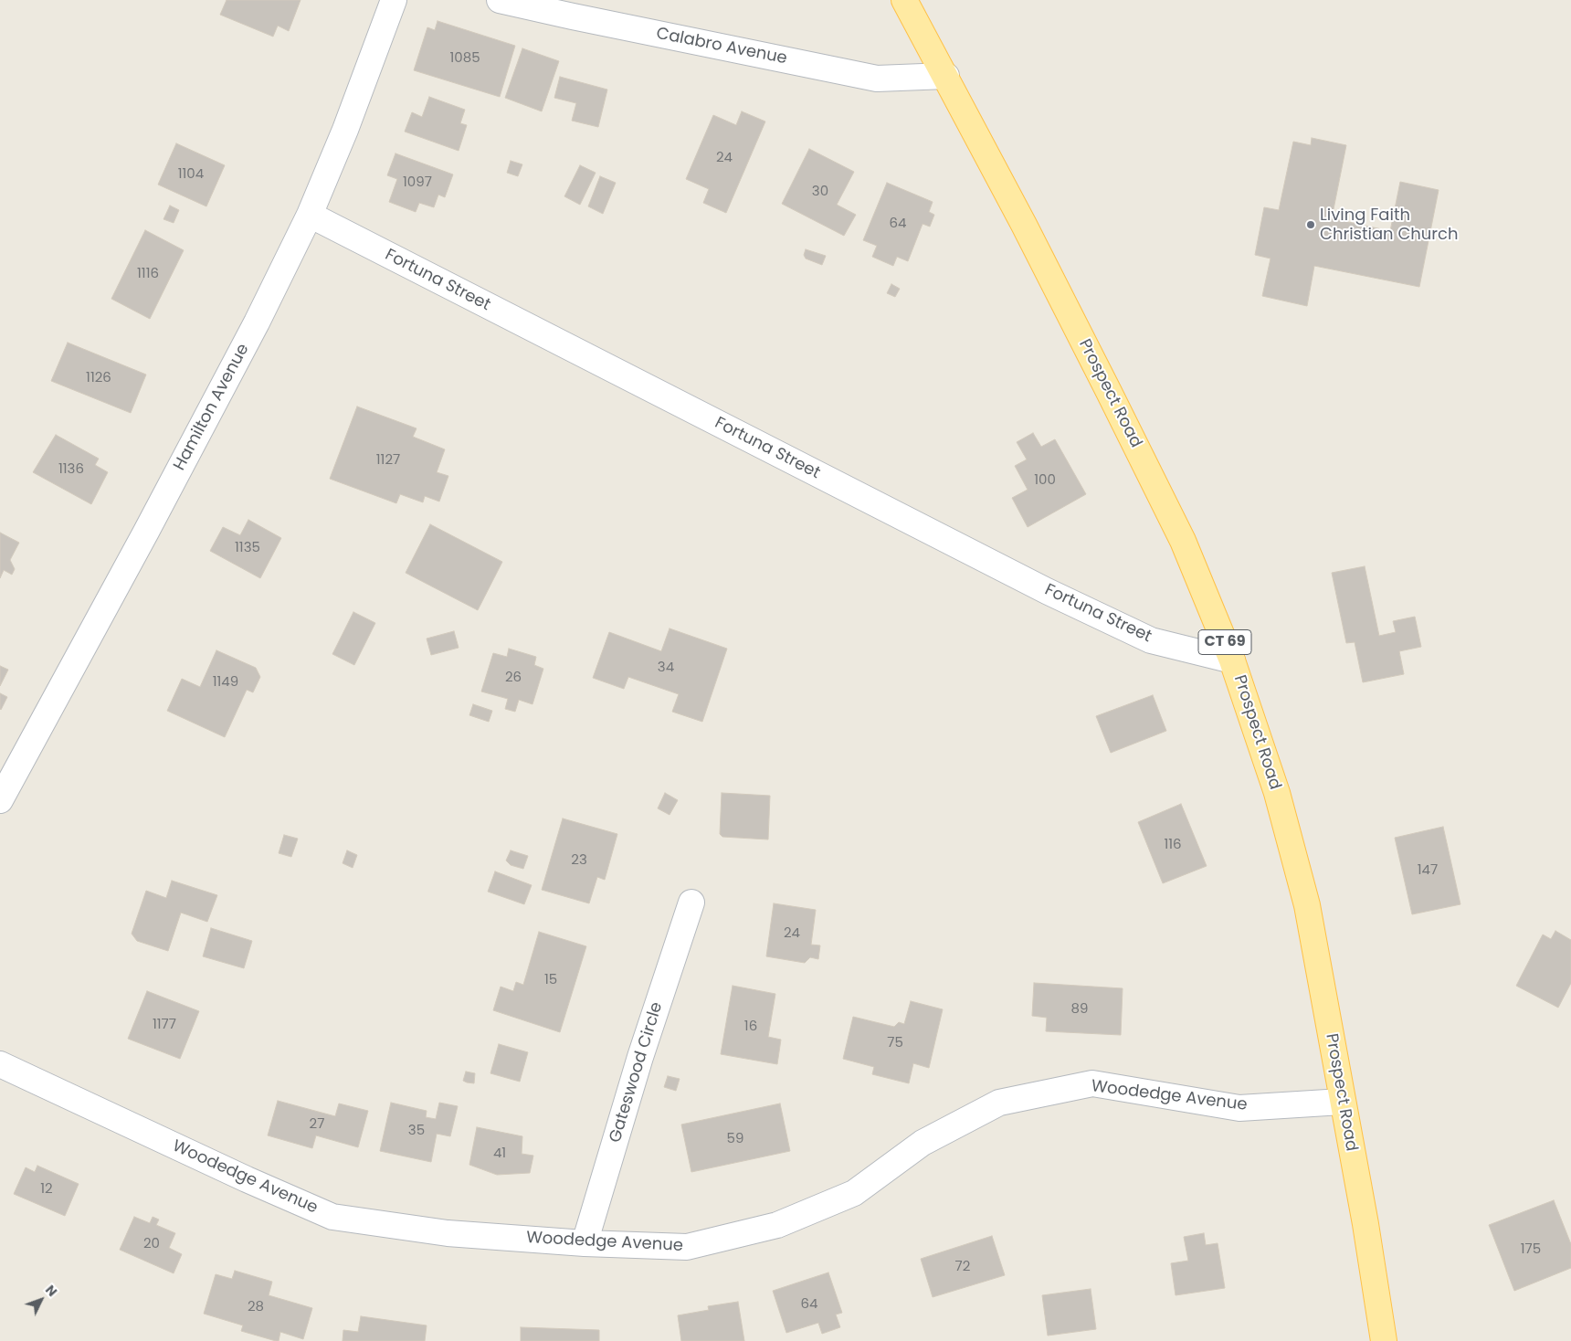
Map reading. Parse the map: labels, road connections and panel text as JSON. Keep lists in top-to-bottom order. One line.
{"streets":{"main road":["Prospect Road","CT 69"],"street":["Calabro Avenue","Fortuna Street","Hamilton Avenue","Gateswood Circle","Woodedge Avenue"]},"crossings":[["Calabro Avenue","Prospect Road"],["Fortuna Street","Prospect Road"],["Fortuna Street","Hamilton Avenue"],["Prospect Road","Woodedge Avenue"],["Gateswood Circle","Woodedge Avenue"]],"places":["Living Faith Christian Church"],"house_numbers":["1085","24","1104","1097","30","64","1116","1126","1127","1136","100","1135","34","26","1149","116","23","147","24","15","89","1177","16","75","27","35","59","41","12","20","175","72","64","28"],"north":"top right"}
